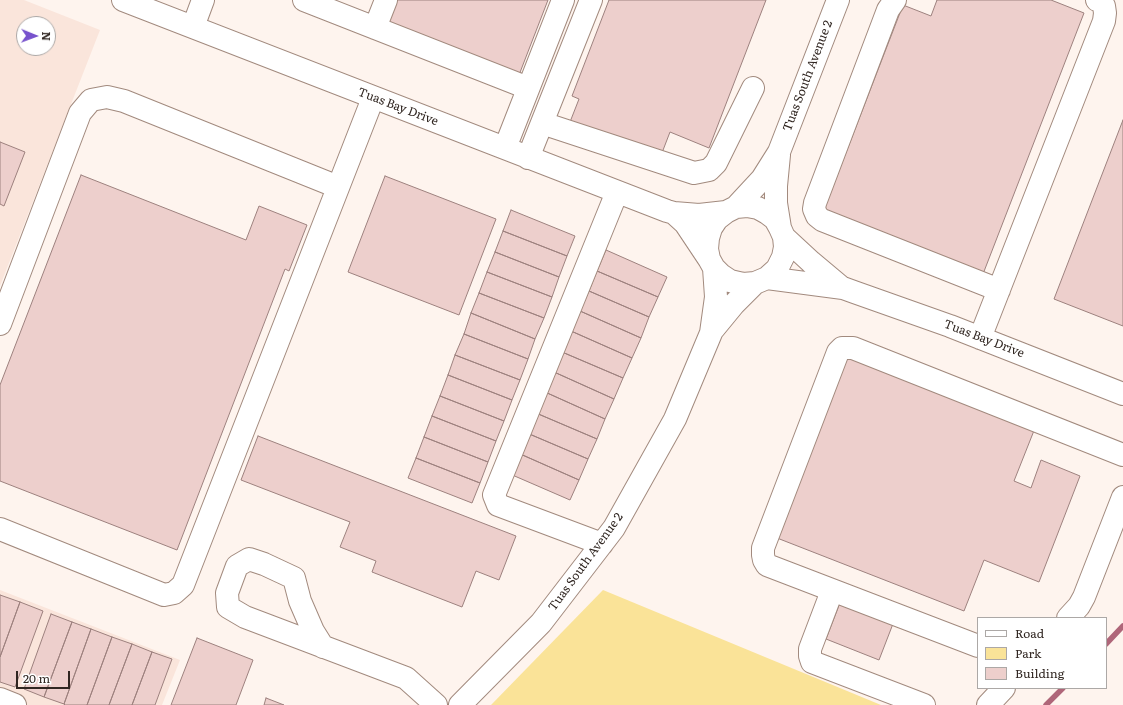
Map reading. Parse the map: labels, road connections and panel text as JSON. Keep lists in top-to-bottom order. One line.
{"streets":{"street":["Tuas South Avenue 2","Tuas Bay Drive"]},"crossings":[["Tuas South Avenue 2","Tuas Bay Drive"]],"legend":["Road","Park","Building"],"scale_bar":"20 m","north":"right"}
